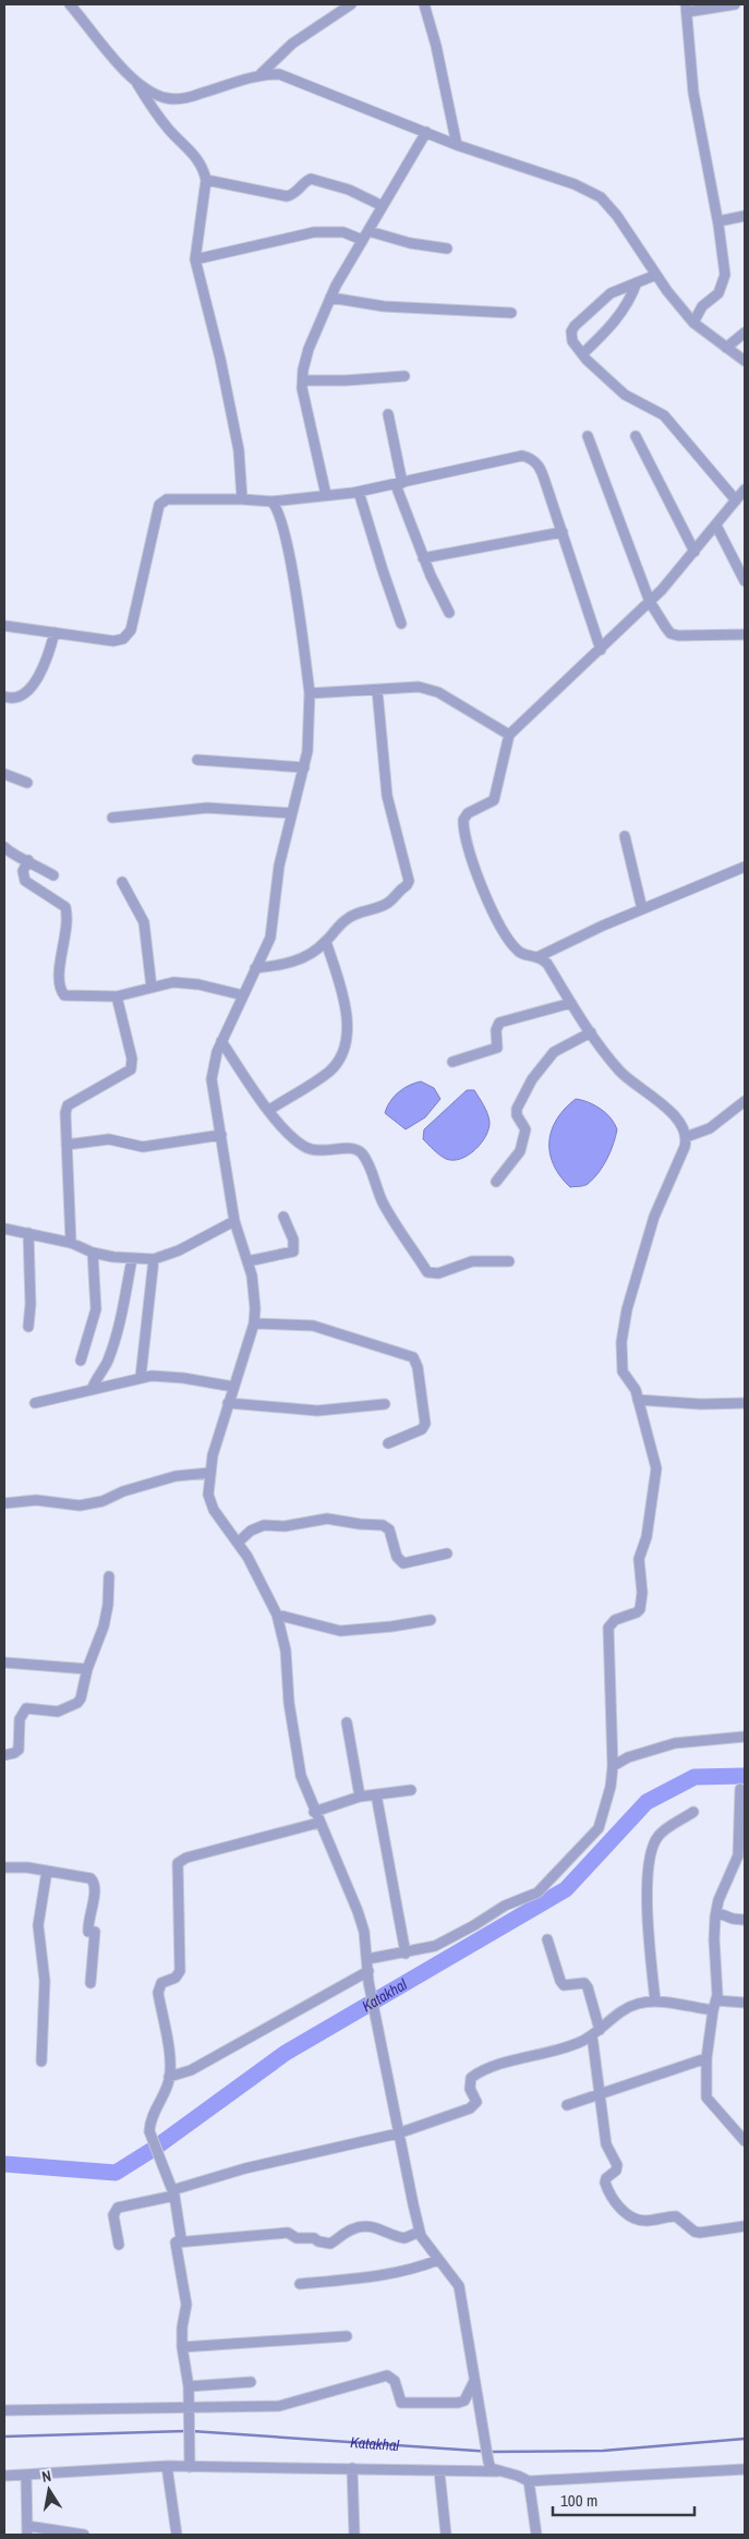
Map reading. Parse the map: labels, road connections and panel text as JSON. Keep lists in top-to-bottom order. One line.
{"water":["Katakhal"],"scale_bar":"100 m","north":"top"}
